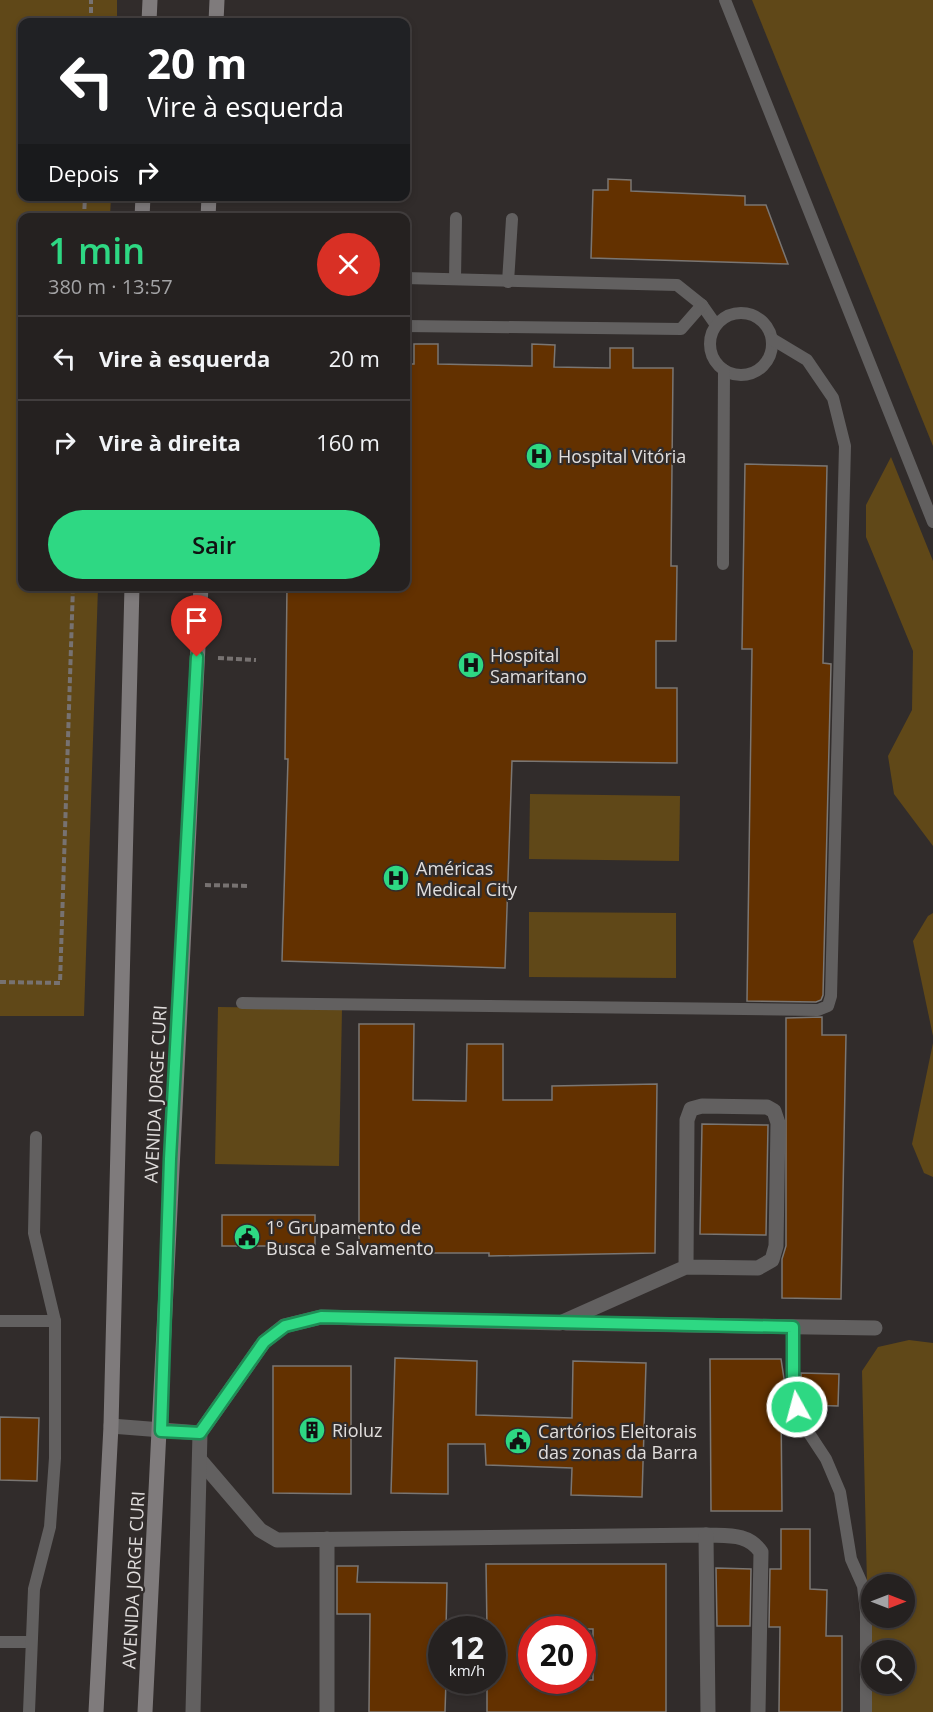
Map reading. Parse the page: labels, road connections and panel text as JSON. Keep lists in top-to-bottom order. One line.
{"streets":{"street":["AVENIDA JORGE CURI"]},"places":{"hospital":["Hospital Vitória","Hospital Samaritano","Américas Medical City"],"public building":["1º Grupamento de Busca e Salvamento","Cartórios Eleitorais das zonas da Barra"],"building":["Rioluz"]},"north":"right","page":{"turn":["20 m","Vire à esquerda"],"then":"Depois","heading":["1 min","380 m · 13:57"],"list":[{"name":"Vire à esquerda","value":"20 m"},{"name":"Vire à direita","value":"160 m"}],"buttons":"Sair","speed":"12 km/h","limit":"20"}}
